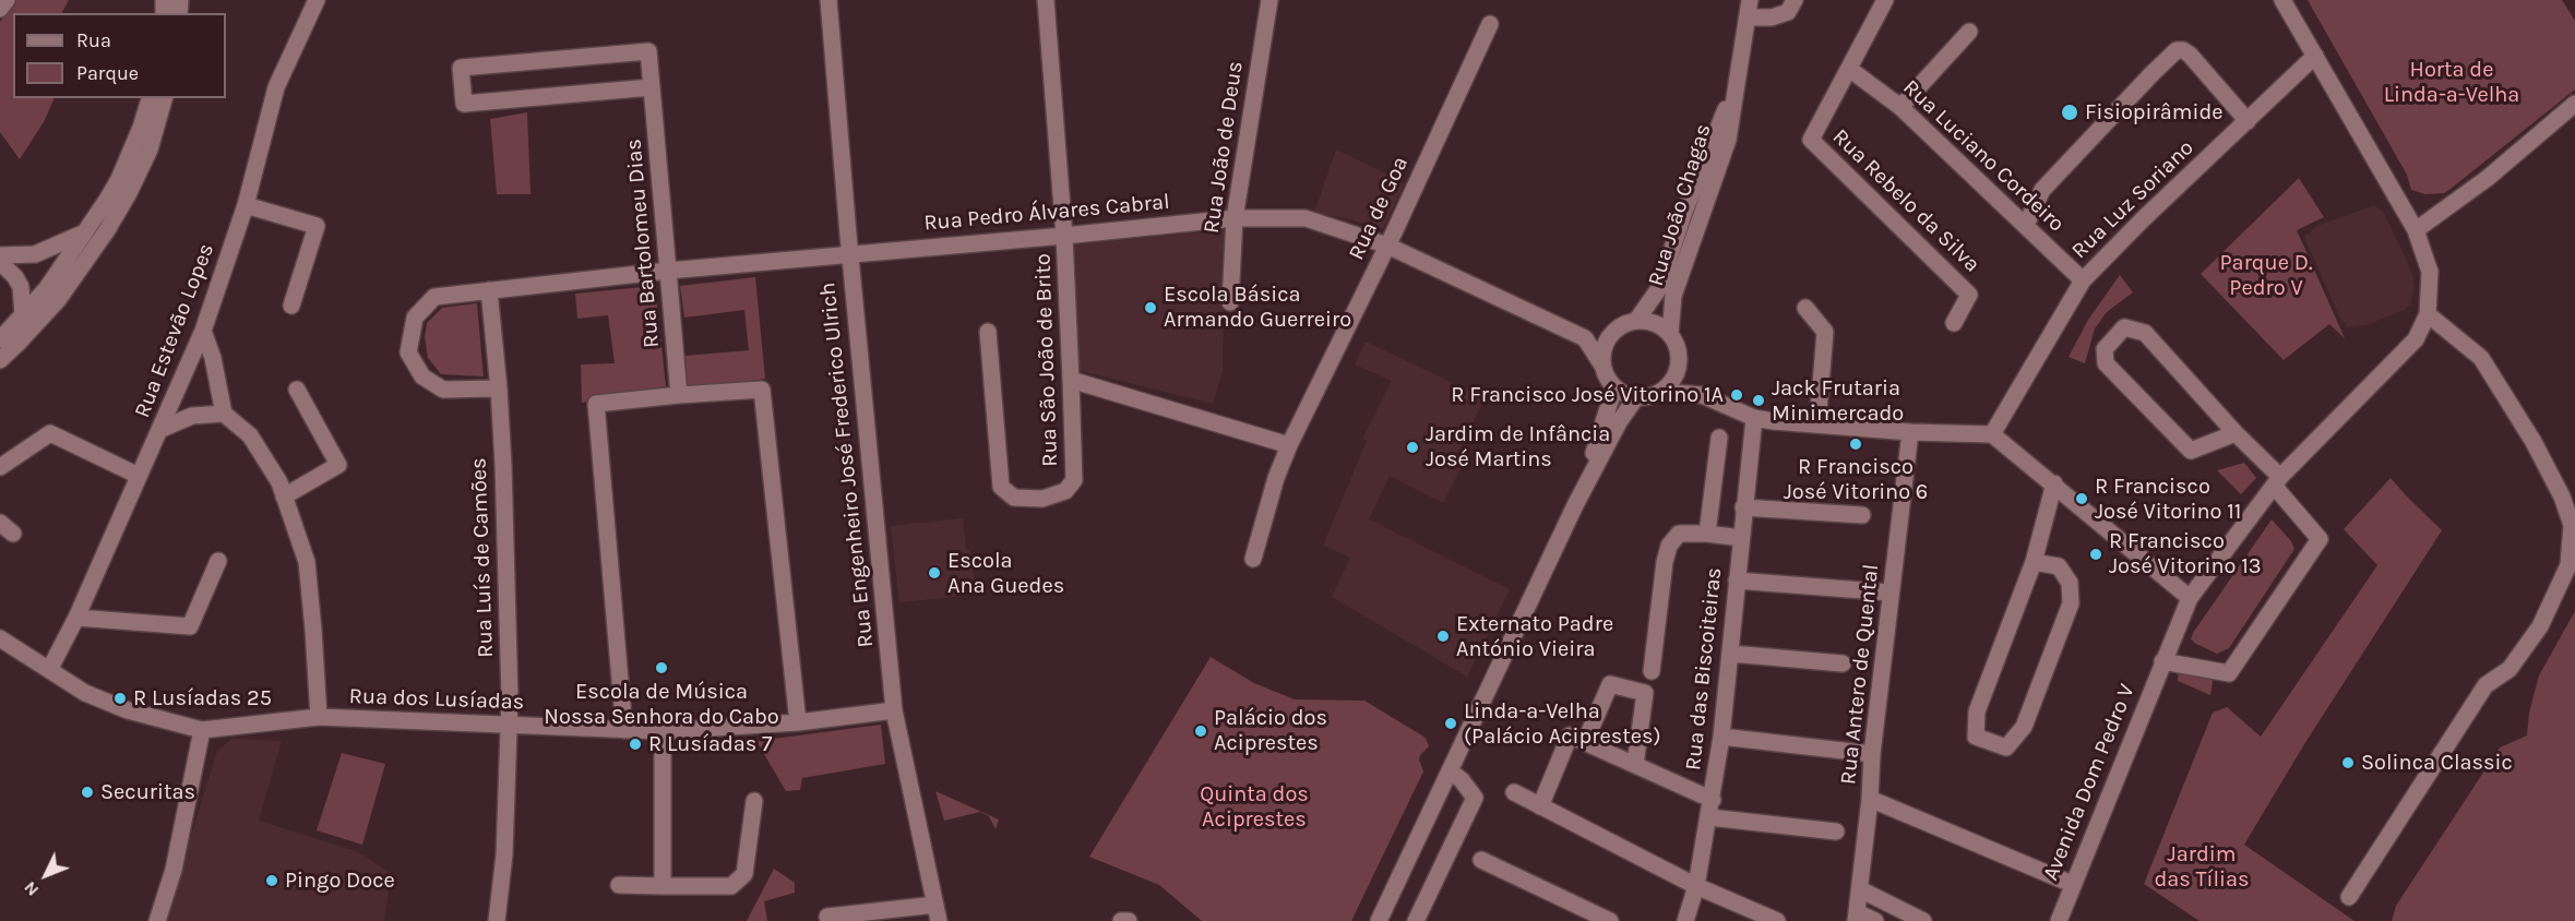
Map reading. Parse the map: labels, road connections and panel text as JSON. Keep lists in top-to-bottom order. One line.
{"streets":{"street":["Rua João de Deus","Rua Luciano Cordeiro","Rua Luz Soriano","Rua Rebelo da Silva","Rua João Chagas","Rua de Goa","Rua Pedro Álvares Cabral","Rua Bartolomeu Dias","Rua Estevão Lopes","Rua São João de Brito","Rua Engenheiro José Frederico Ulrich","Rua Luís de Camões","Rua das Biscoiteiras","Rua Antero de Quental","Rua dos Lusíadas","Avenida Dom Pedro V"]},"crossings":[["Rua João de Deus","Rua Pedro Álvares Cabral"],["Rua Luciano Cordeiro","Rua Luz Soriano"],["Rua Luciano Cordeiro","Rua Rebelo da Silva"],["Rua de Goa","Rua Pedro Álvares Cabral"],["Rua Pedro Álvares Cabral","Rua Bartolomeu Dias"],["Rua Pedro Álvares Cabral","Rua São João de Brito"],["Rua Pedro Álvares Cabral","Rua Engenheiro José Frederico Ulrich"],["Rua Pedro Álvares Cabral","Rua Luís de Camões"],["Rua Estevão Lopes","Rua dos Lusíadas"],["Rua Engenheiro José Frederico Ulrich","Rua dos Lusíadas"],["Rua Luís de Camões","Rua dos Lusíadas"]],"parks":["Horta de Linda-a-Velha","Parque D. Pedro V","Quinta dos Aciprestes","Jardim das Tílias"],"places":["Fisiopirâmide","Escola Básica Armando Guerreiro","R Francisco José Vitorino 1A","Jack Frutaria Minimercado","R Francisco José Vitorino 6","Jardim de Infância José Martins","R Francisco José Vitorino 11","R Francisco José Vitorino 13","Escola Ana Guedes","Externato Padre António Vieira","Escola de Música Nossa Senhora do Cabo","R Lusíadas 25","Linda-a-Velha (Palácio Aciprestes)","Palácio dos Aciprestes","R Lusíadas 7","Solinca Classic","Securitas","Pingo Doce"],"legend":["Rua","Parque"],"north":"bottom left"}
